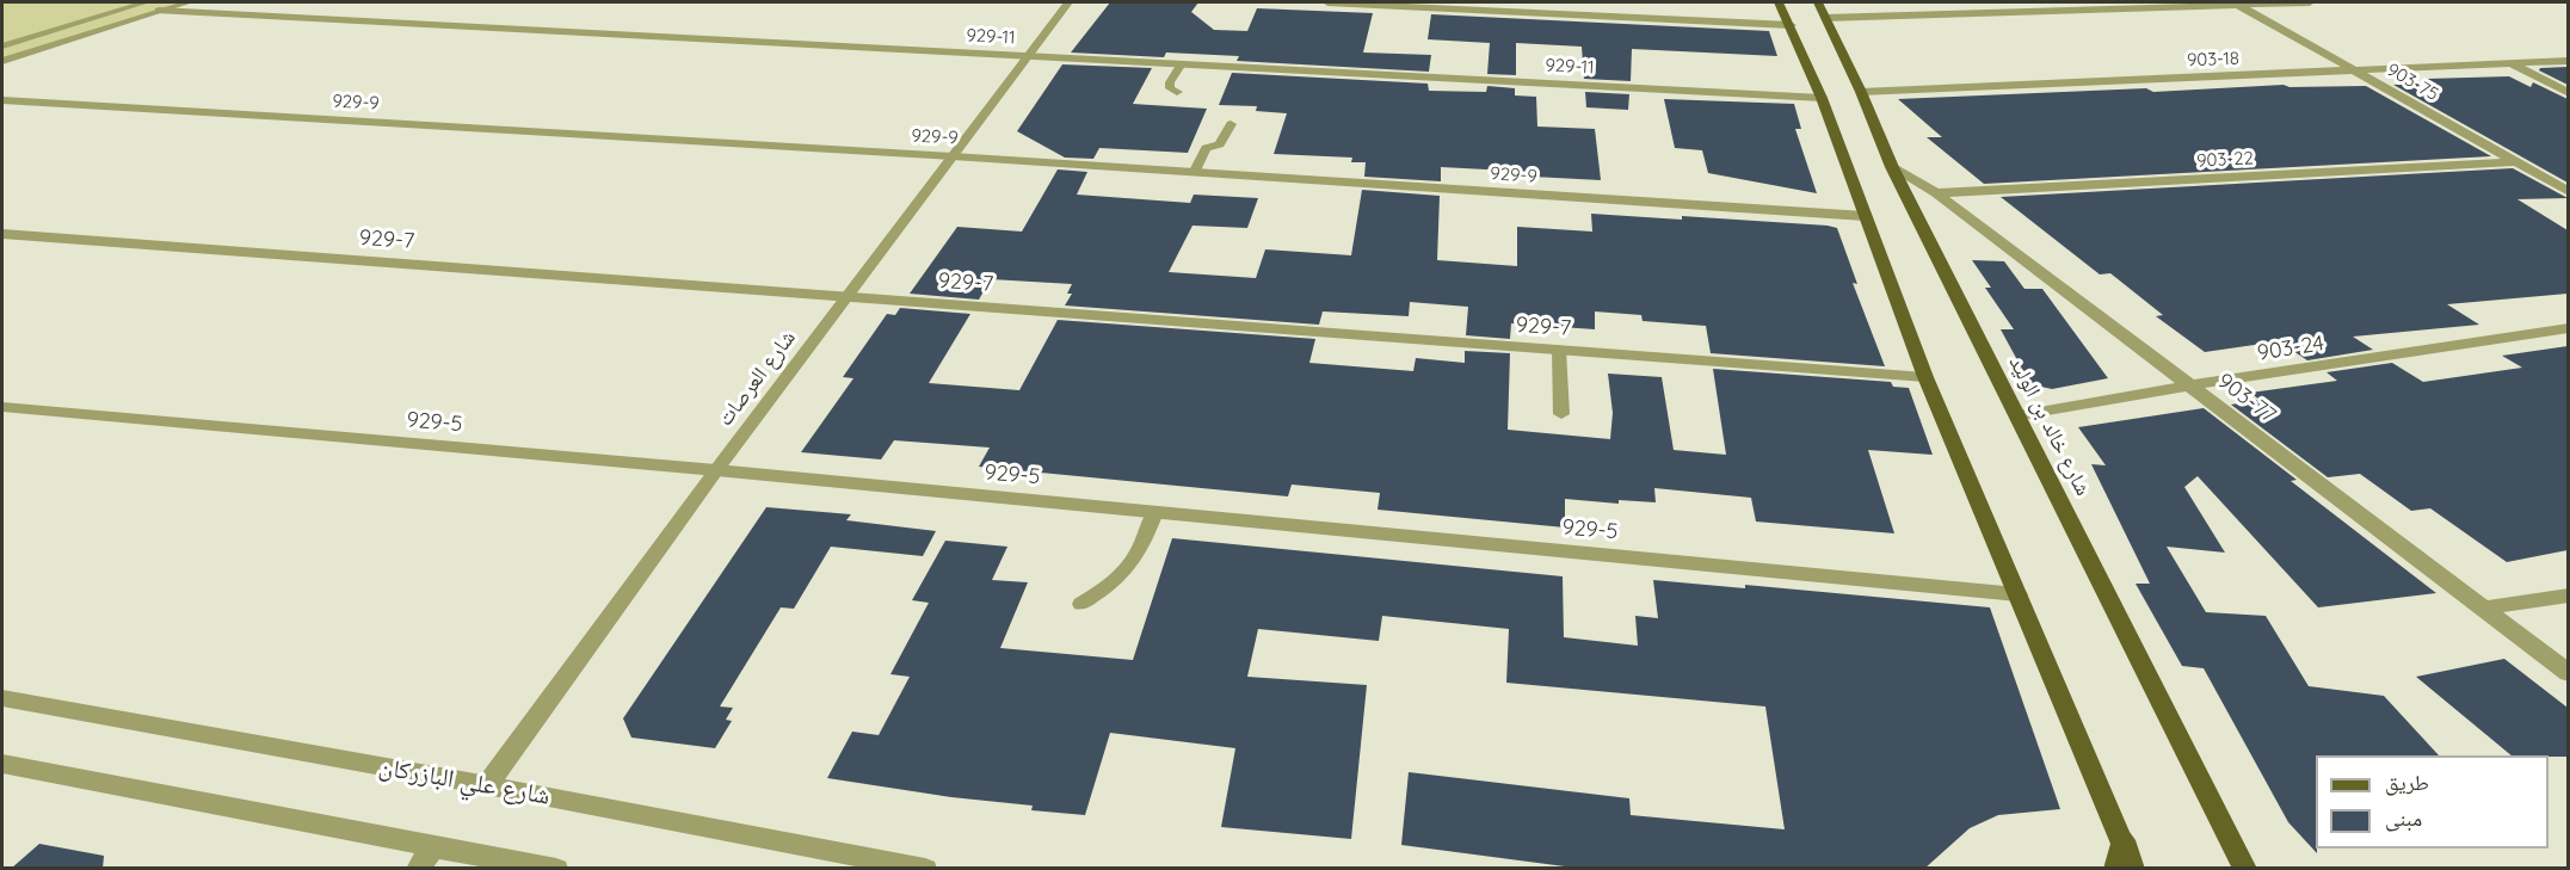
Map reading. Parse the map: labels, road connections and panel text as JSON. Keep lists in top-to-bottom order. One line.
{"streets":{"main road":["شارع خالد بن الوليد"],"street":["929-11","903-18","903-75","929-9","903-22","929-7","903-24","شارع العرصات","903-77","929-5","شارع علي البازركان"]},"crossings":[["929-11","شارع العرصات"],["903-18","903-75"],["903-18","شارع خالد بن الوليد"],["903-75","903-22"],["929-9","شارع العرصات"],["903-22","903-77"],["929-7","شارع العرصات"],["903-24","903-77"],["903-24","شارع خالد بن الوليد"],["شارع العرصات","929-5"],["شارع العرصات","شارع علي البازركان"],["903-77","شارع خالد بن الوليد"]],"legend":["طريق","مبنى"]}
